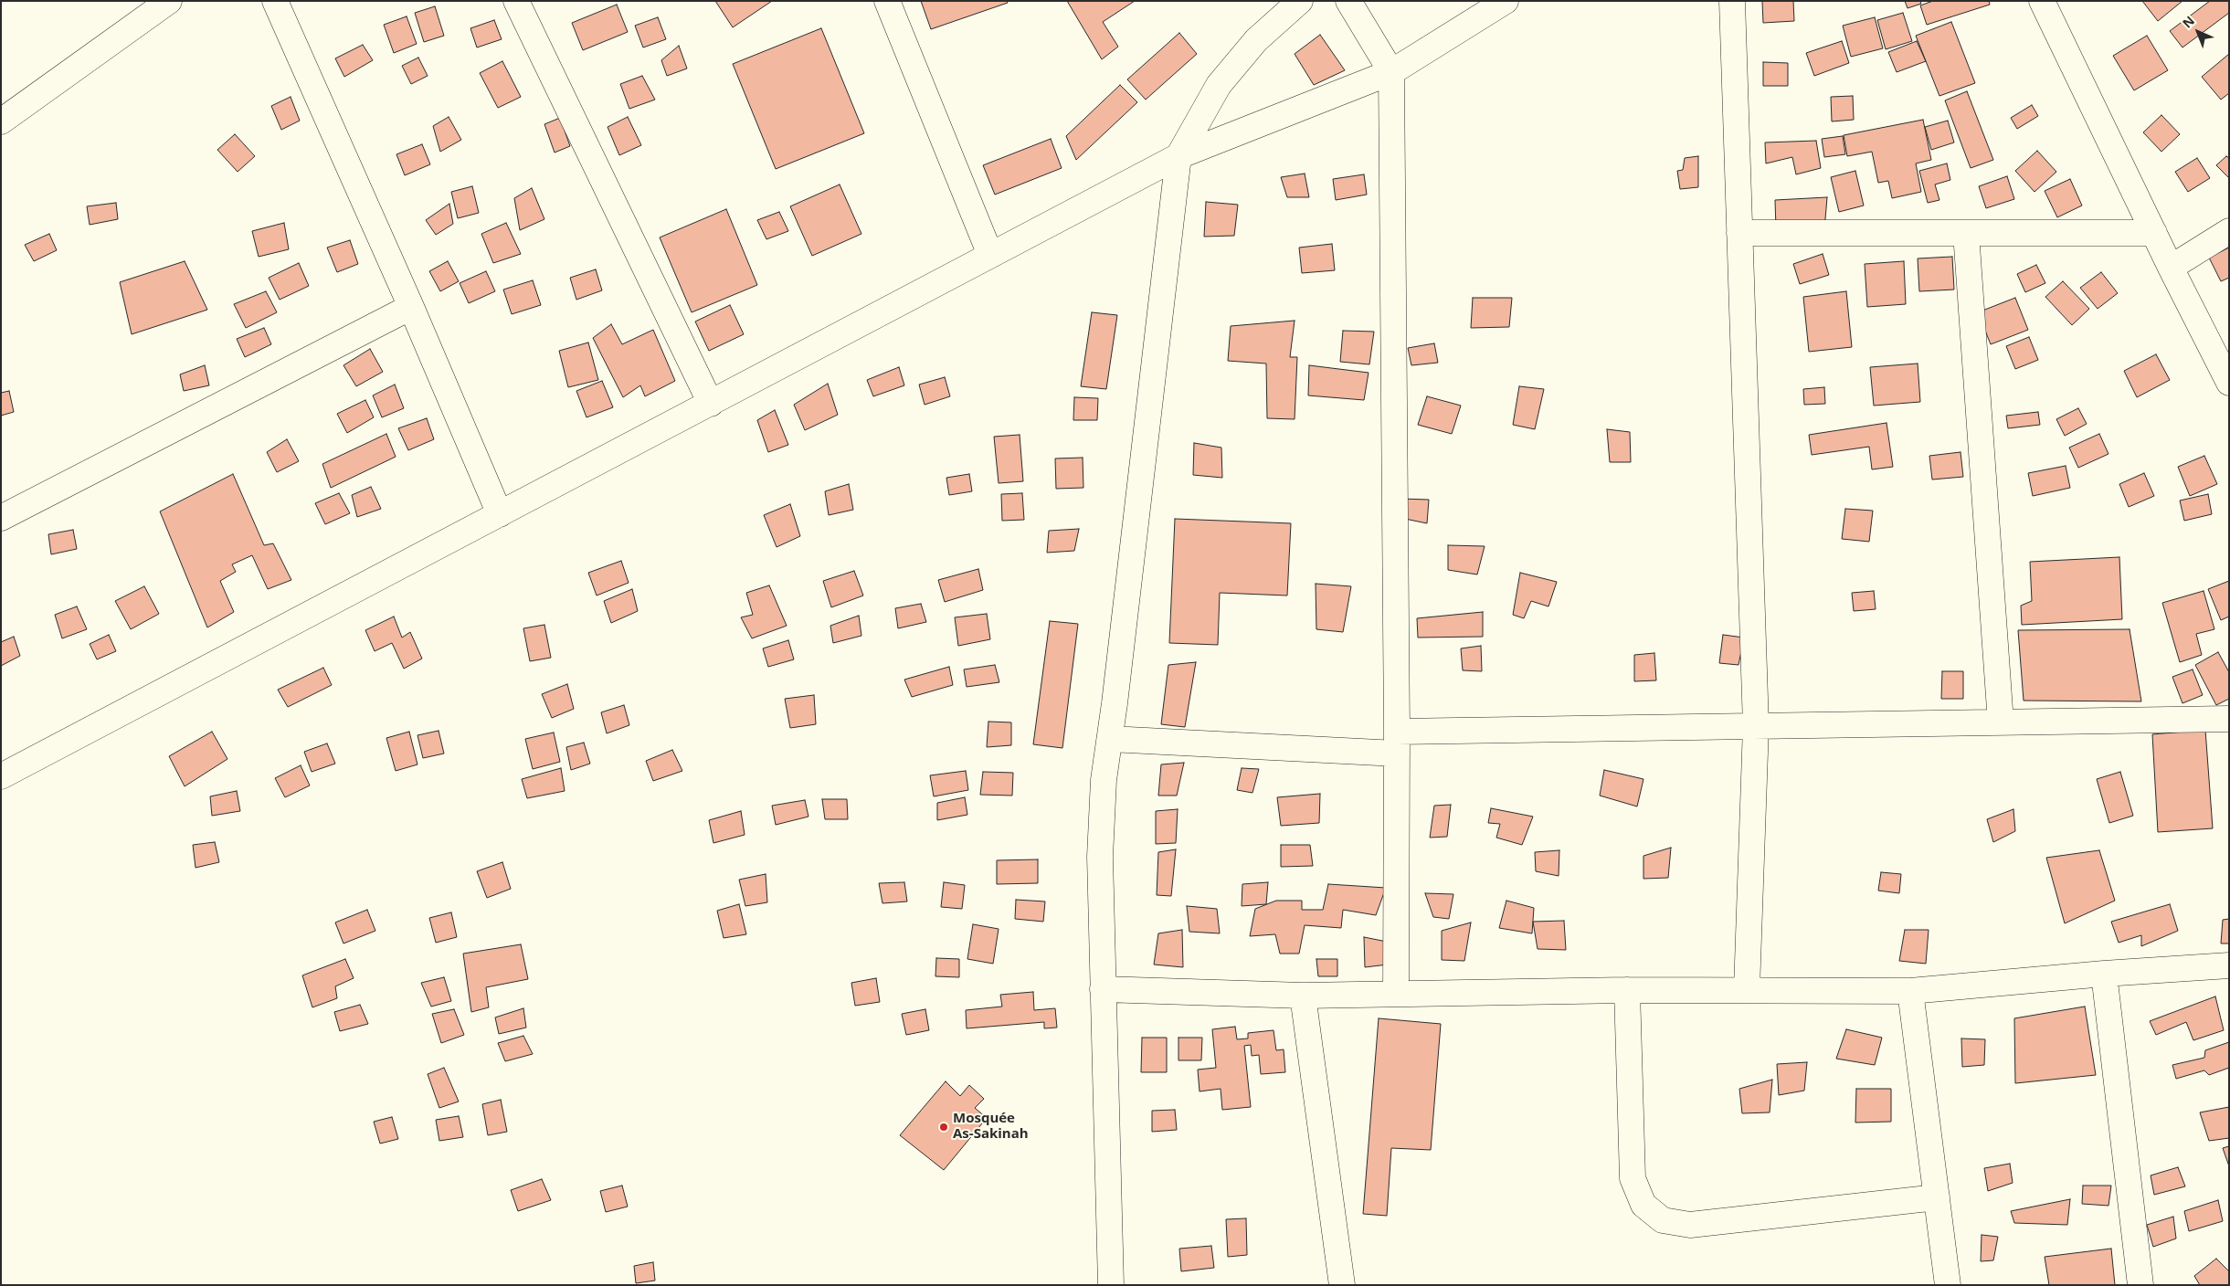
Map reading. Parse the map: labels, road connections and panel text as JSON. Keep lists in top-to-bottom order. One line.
{"places":["Mosquée As-Sakinah"],"north":"top left"}
